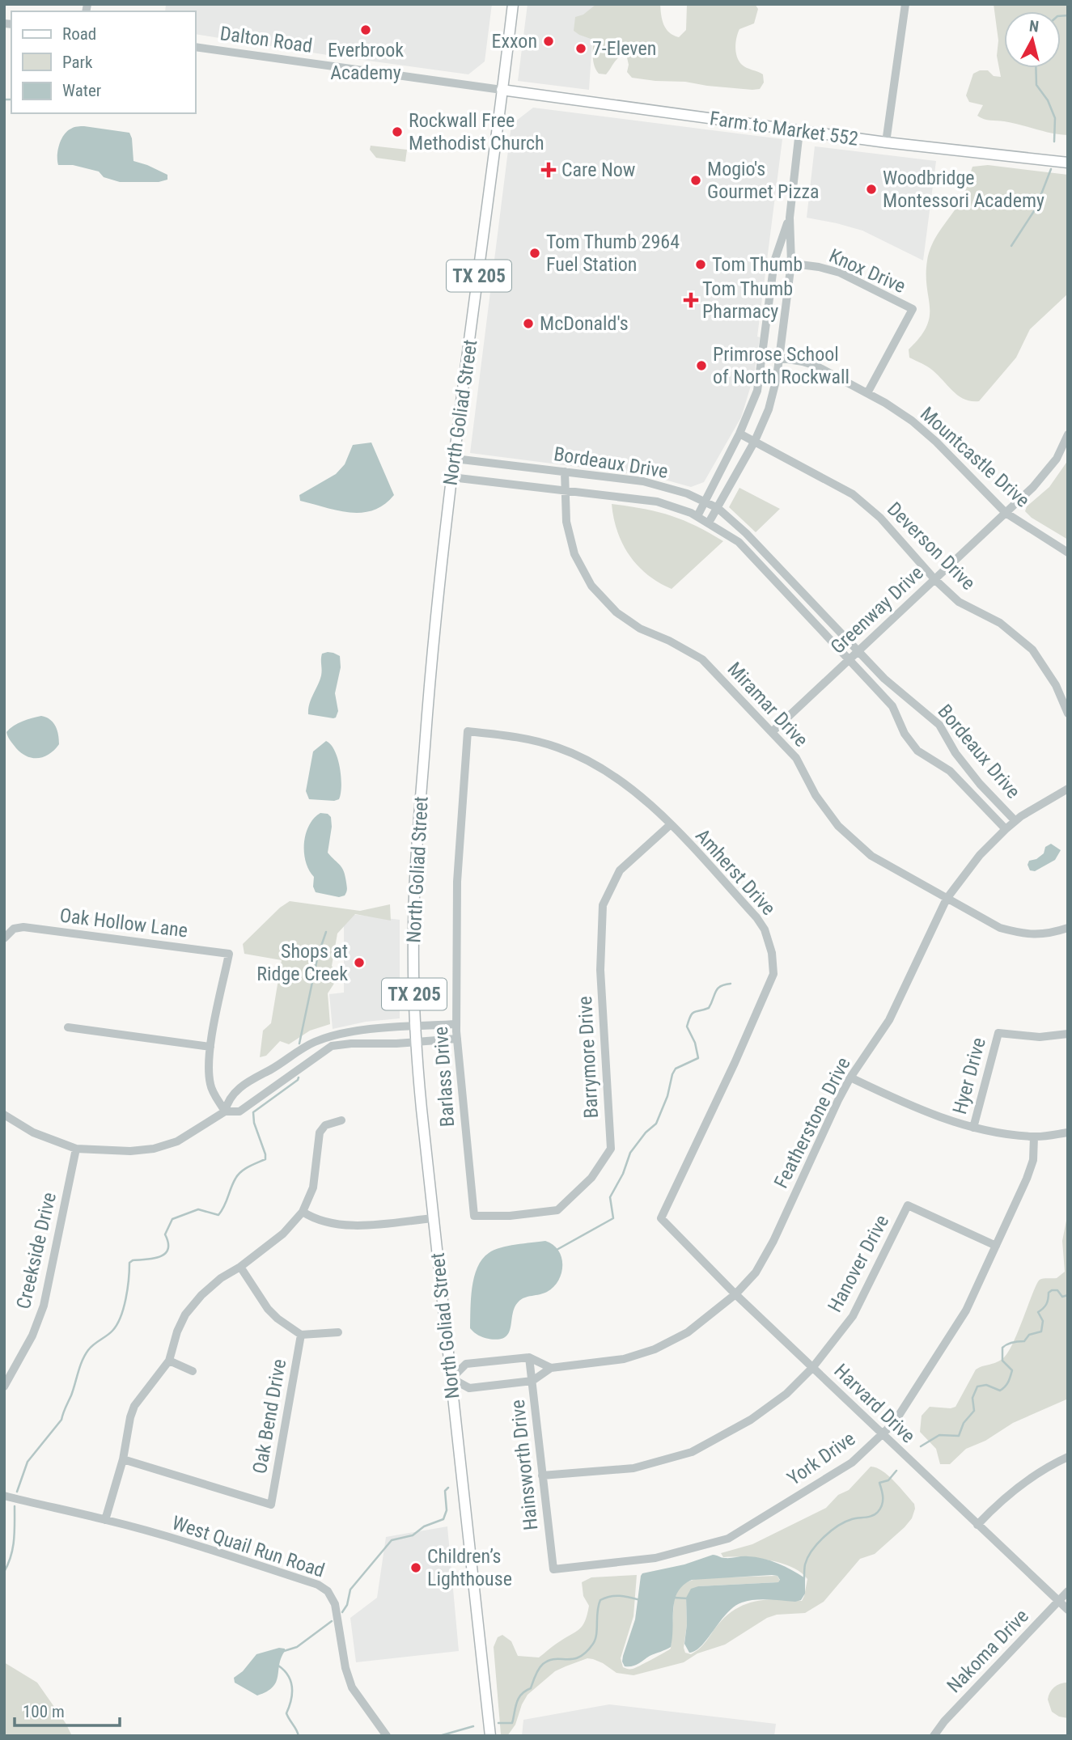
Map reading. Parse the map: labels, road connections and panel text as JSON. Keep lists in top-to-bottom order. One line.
{"streets":{"main road":["Farm to Market 552","TX 205","North Goliad Street"],"street":["Dalton Road","Knox Drive","Mountcastle Drive","Bordeaux Drive","Deverson Drive","Greenway Drive","Miramar Drive","Amherst Drive","Oak Hollow Lane","Barrymore Drive","Hyer Drive","Barlass Drive","Featherstone Drive","Creekside Drive","Hanover Drive","Harvard Drive","Oak Bend Drive","York Drive","Hainsworth Drive","West Quail Run Road","Nakoma Drive"]},"crossings":[["Dalton Road","Farm to Market 552"],["Dalton Road","North Goliad Street"],["Farm to Market 552","North Goliad Street"],["Knox Drive","Mountcastle Drive"],["North Goliad Street","Bordeaux Drive"],["North Goliad Street","Featherstone Drive"],["Mountcastle Drive","Greenway Drive"],["Bordeaux Drive","Greenway Drive"],["Bordeaux Drive","Miramar Drive"],["Bordeaux Drive","Featherstone Drive"],["Deverson Drive","Greenway Drive"],["Greenway Drive","Miramar Drive"],["Miramar Drive","Featherstone Drive"],["Amherst Drive","Barrymore Drive"],["Amherst Drive","Barlass Drive"],["Amherst Drive","Harvard Drive"],["Barrymore Drive","Barlass Drive"],["Featherstone Drive","Harvard Drive"],["Featherstone Drive","Hainsworth Drive"],["Hanover Drive","Harvard Drive"],["Hanover Drive","York Drive"],["Hanover Drive","Hainsworth Drive"],["Harvard Drive","York Drive"],["Harvard Drive","Nakoma Drive"],["York Drive","Hainsworth Drive"]],"places":{"other":["Everbrook Academy","Exxon","7-Eleven","Rockwall Free Methodist Church","Mogio's Gourmet Pizza","Woodbridge Montessori Academy","Tom Thumb 2964 Fuel Station","Tom Thumb","McDonald's","Primrose School of North Rockwall","Shops at Ridge Creek","Children’s Lighthouse"],"health":["Care Now","Tom Thumb Pharmacy"]},"legend":["Road","Park","Water"],"scale_bar":"100 m","north":"top"}
